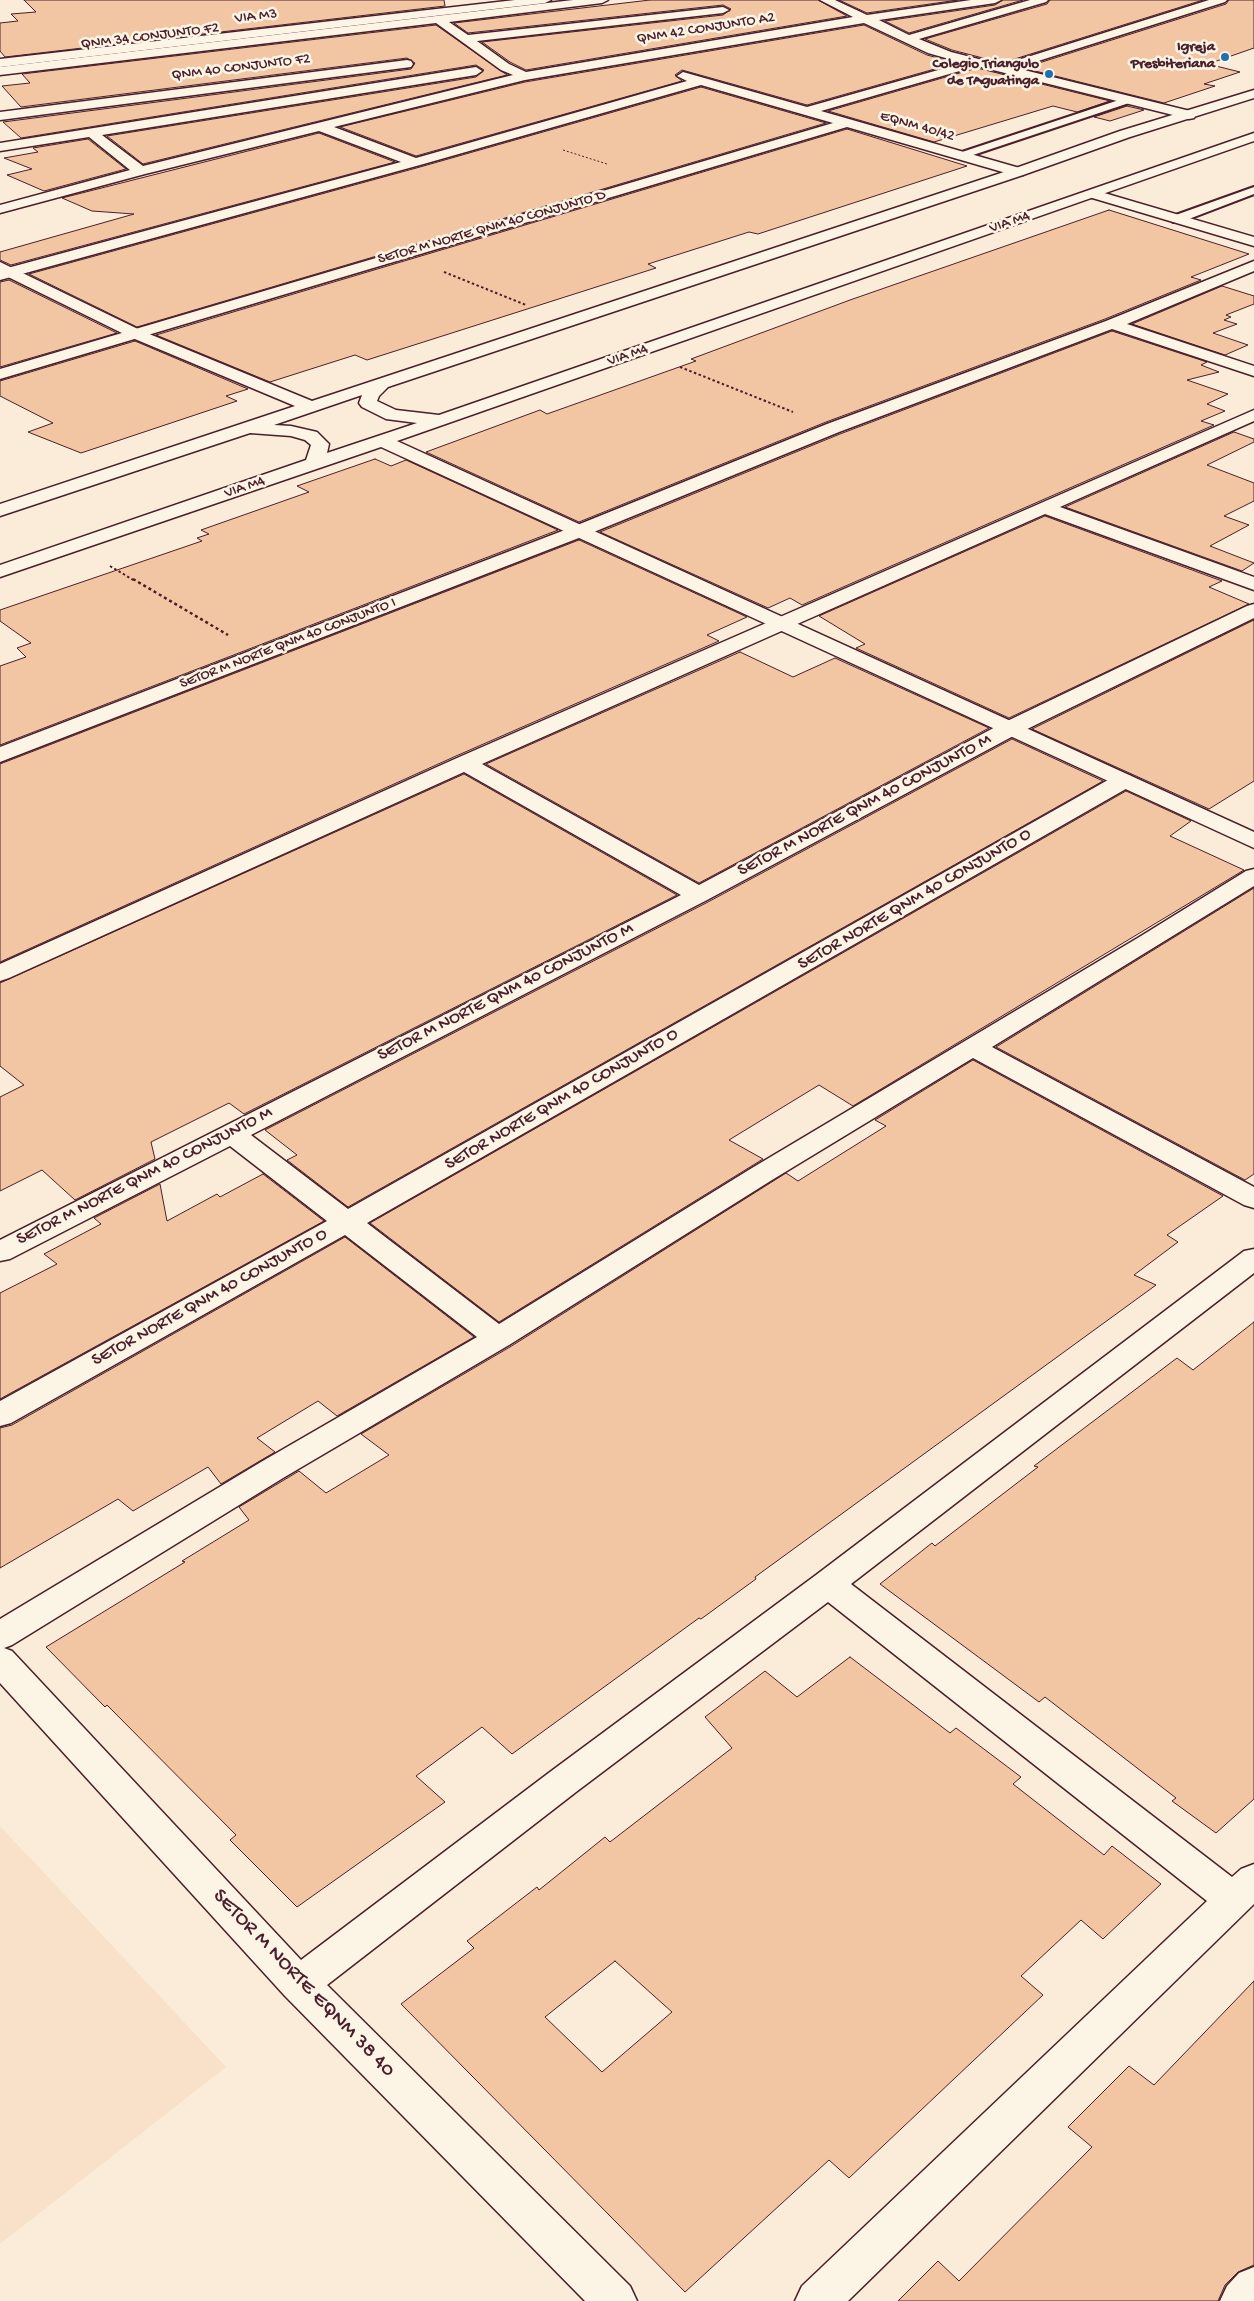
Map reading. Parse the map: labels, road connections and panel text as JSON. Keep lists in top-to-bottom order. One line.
{"streets":{"street":["VIA M3","QNM 42 CONJUNTO A2","QNM 34 CONJUNTO F2","QNM 40 CONJUNTO F2","EQNM 40/42","VIA M4","SETOR M NORTE QNM 40 CONJUNTO D","SETOR M NORTE QNM 40 CONJUNTO I","SETOR M NORTE QNM 40 CONJUNTO M","SETOR NORTE QNM 40 CONJUNTO O","SETOR M NORTE EQNM 38 40"]},"crossings":[["EQNM 40/42","SETOR M NORTE QNM 40 CONJUNTO D"]],"places":["Igreja Presbiteriana","Colegio Triangulo de TAguatinga"]}
